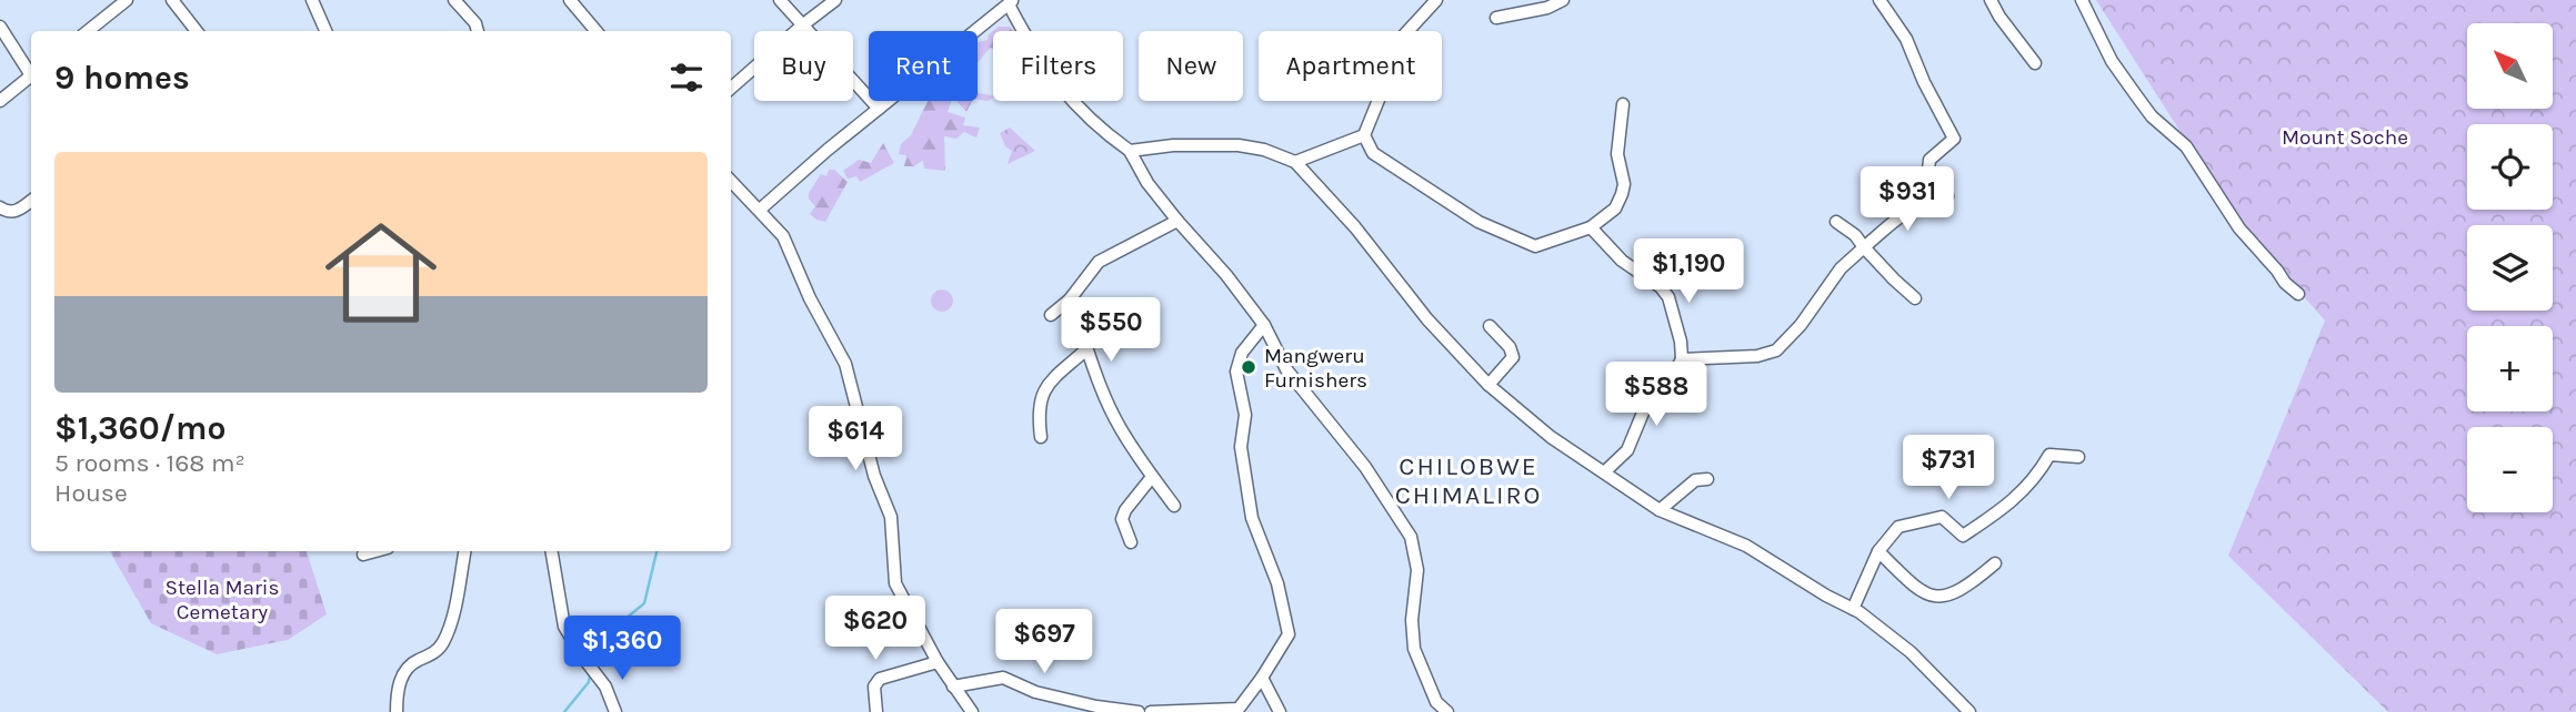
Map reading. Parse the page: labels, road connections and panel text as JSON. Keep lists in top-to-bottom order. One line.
{"districts":["CHILOBWE CHIMALIRO"],"parks":["Mount Soche","Stella Maris Cemetary"],"places":["Mangweru Furnishers"],"north":"top left","page":{"map_buttons":["+","−"],"chip":["Buy","Rent","Filters","New","Apartment"],"heading":"9 homes","list":[{"name":"$1,360/mo","note":"5 rooms · 168 m² · House"}],"price":["$931","$1,190","$550","$588","$614","$731","$620","$697","$1,360"]}}
